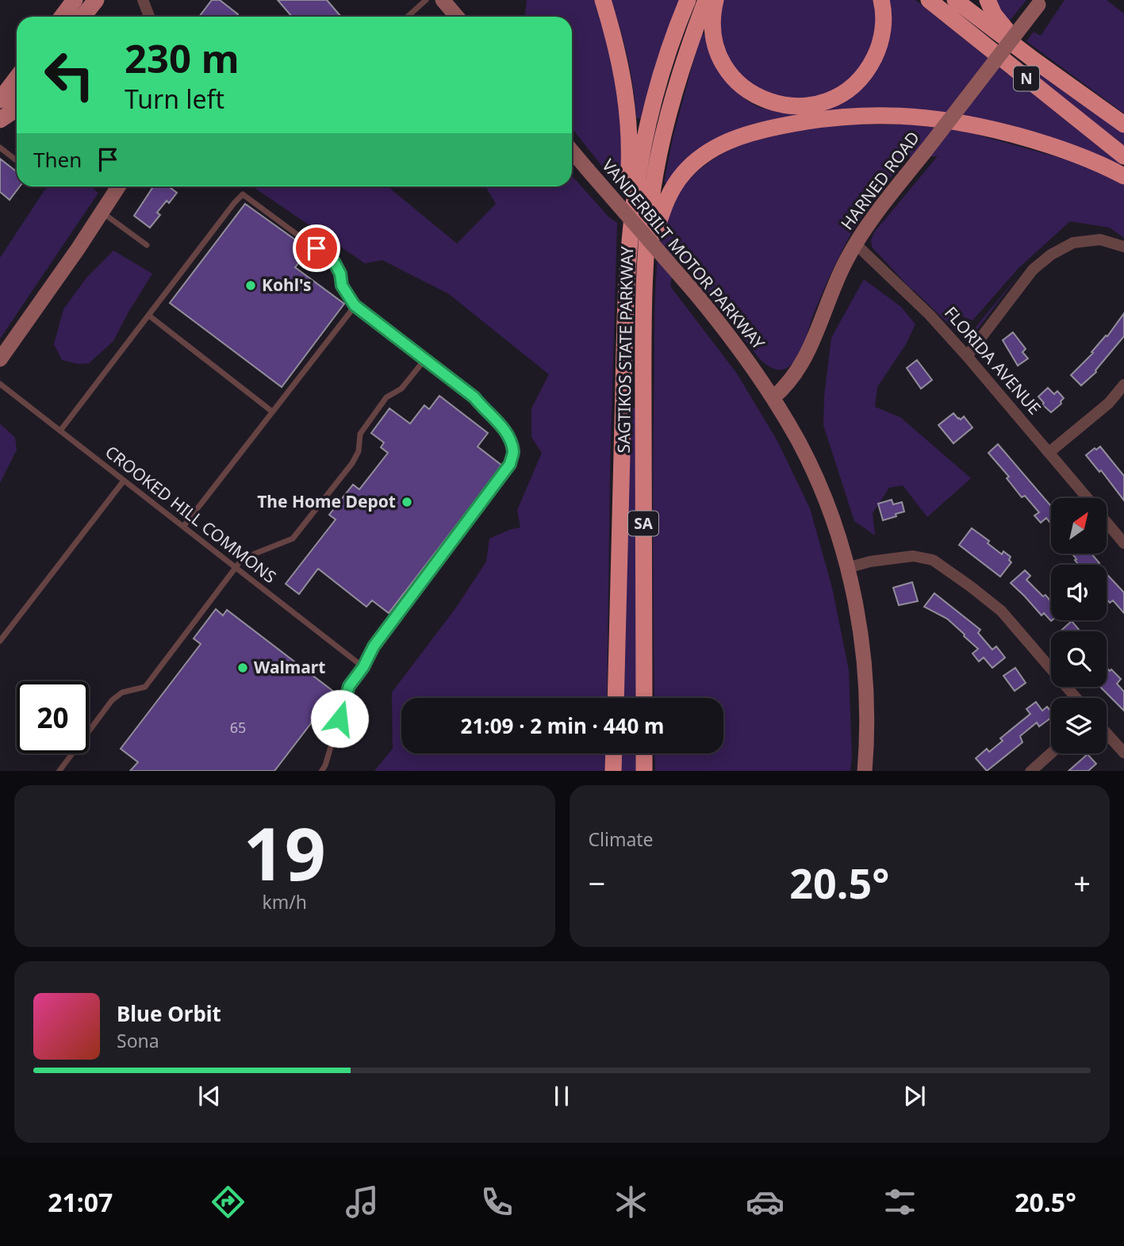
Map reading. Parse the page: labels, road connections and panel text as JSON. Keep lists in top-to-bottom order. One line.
{"streets":{"highway":["N","SAGTIKOS STATE PARKWAY","SA"],"main road":["HARNED ROAD","VANDERBILT MOTOR PARKWAY"],"street":["FLORIDA AVENUE"],"lane":["CROOKED HILL COMMONS"]},"crossings":[["HARNED ROAD","VANDERBILT MOTOR PARKWAY"],["HARNED ROAD","FLORIDA AVENUE"]],"places":["Kohl's","The Home Depot","Walmart"],"house_numbers":["65"],"north":"top right","page":{"turn":["230 m","Turn left"],"then":"Then","limit":"20","trip":"21:09 · 2 min · 440 m","tile":[["19","km/h"],"Climate"],"heat":["−","20.5°","+"],"song":["Blue Orbit","Sona"],"tabs":["21:07","20.5°"]}}
